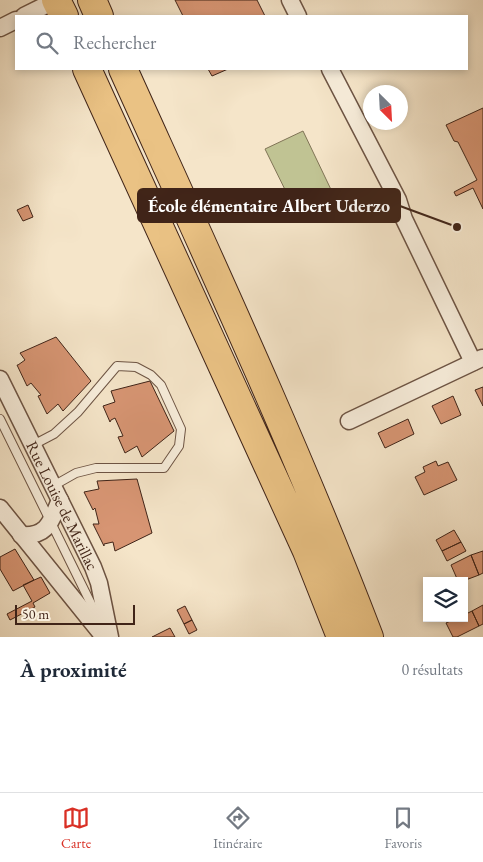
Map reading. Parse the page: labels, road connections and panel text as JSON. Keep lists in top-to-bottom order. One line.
{"streets":{"street":["Rue Louise de Marillac"]},"places":["École élémentaire Albert Uderzo"],"scale_bar":"50 m","north":"bottom right","page":{"search":"Rechercher","scale":"50 m","heading":["À proximité","0 résultats"],"nav":["Carte","Itinéraire","Favoris"]}}
